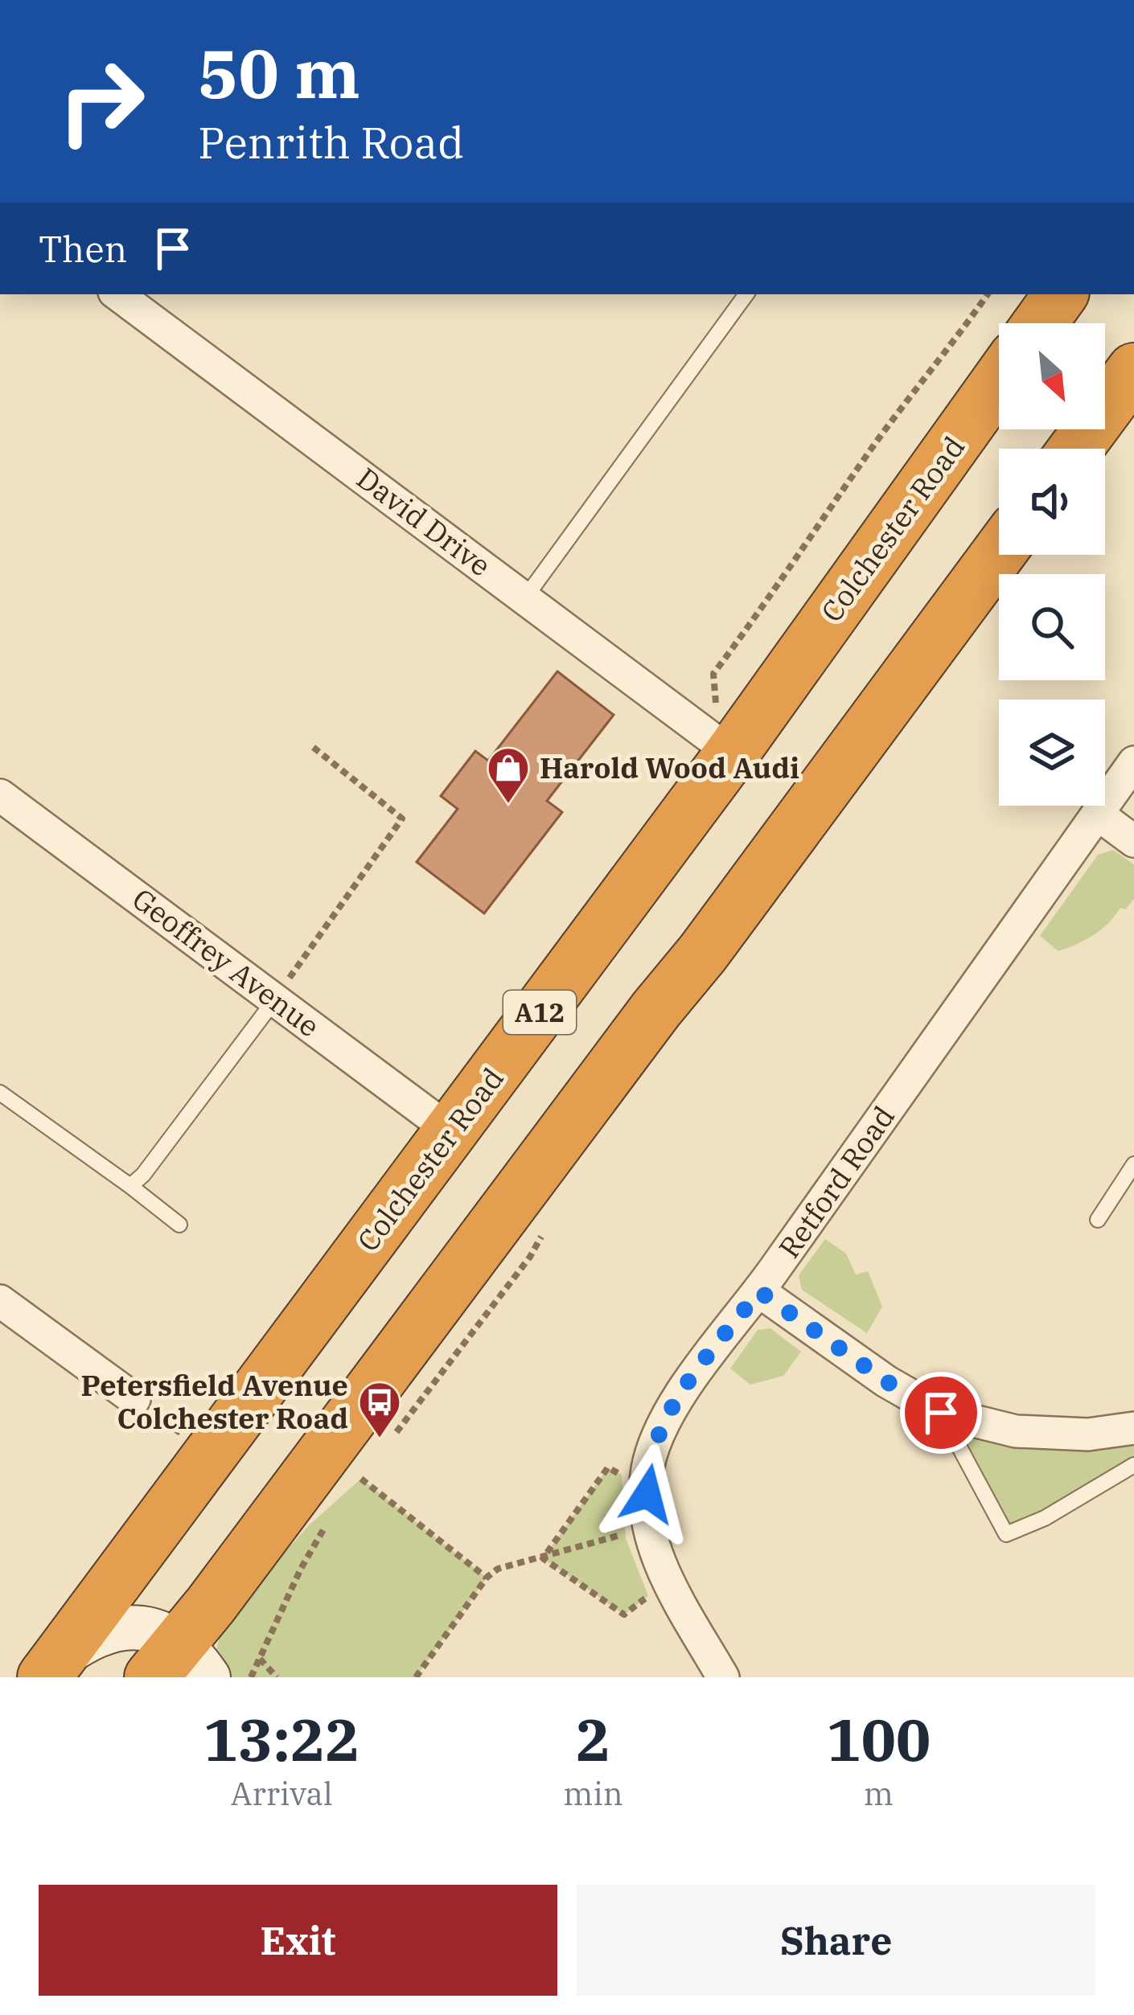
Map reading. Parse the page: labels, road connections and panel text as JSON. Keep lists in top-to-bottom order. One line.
{"streets":{"highway":["Colchester Road","A12"],"street":["David Drive","Geoffrey Avenue","Retford Road"]},"crossings":[["David Drive","Colchester Road"],["Colchester Road","Geoffrey Avenue"]],"places":{"shop":["Harold Wood Audi"],"bus stop":["Petersfield Avenue Colchester Road"]},"north":"bottom right","page":{"turn":["50 m","Penrith Road"],"then":"Then","eta":["13:22","Arrival","2","min","100","m"],"buttons":["Exit","Share"]}}
